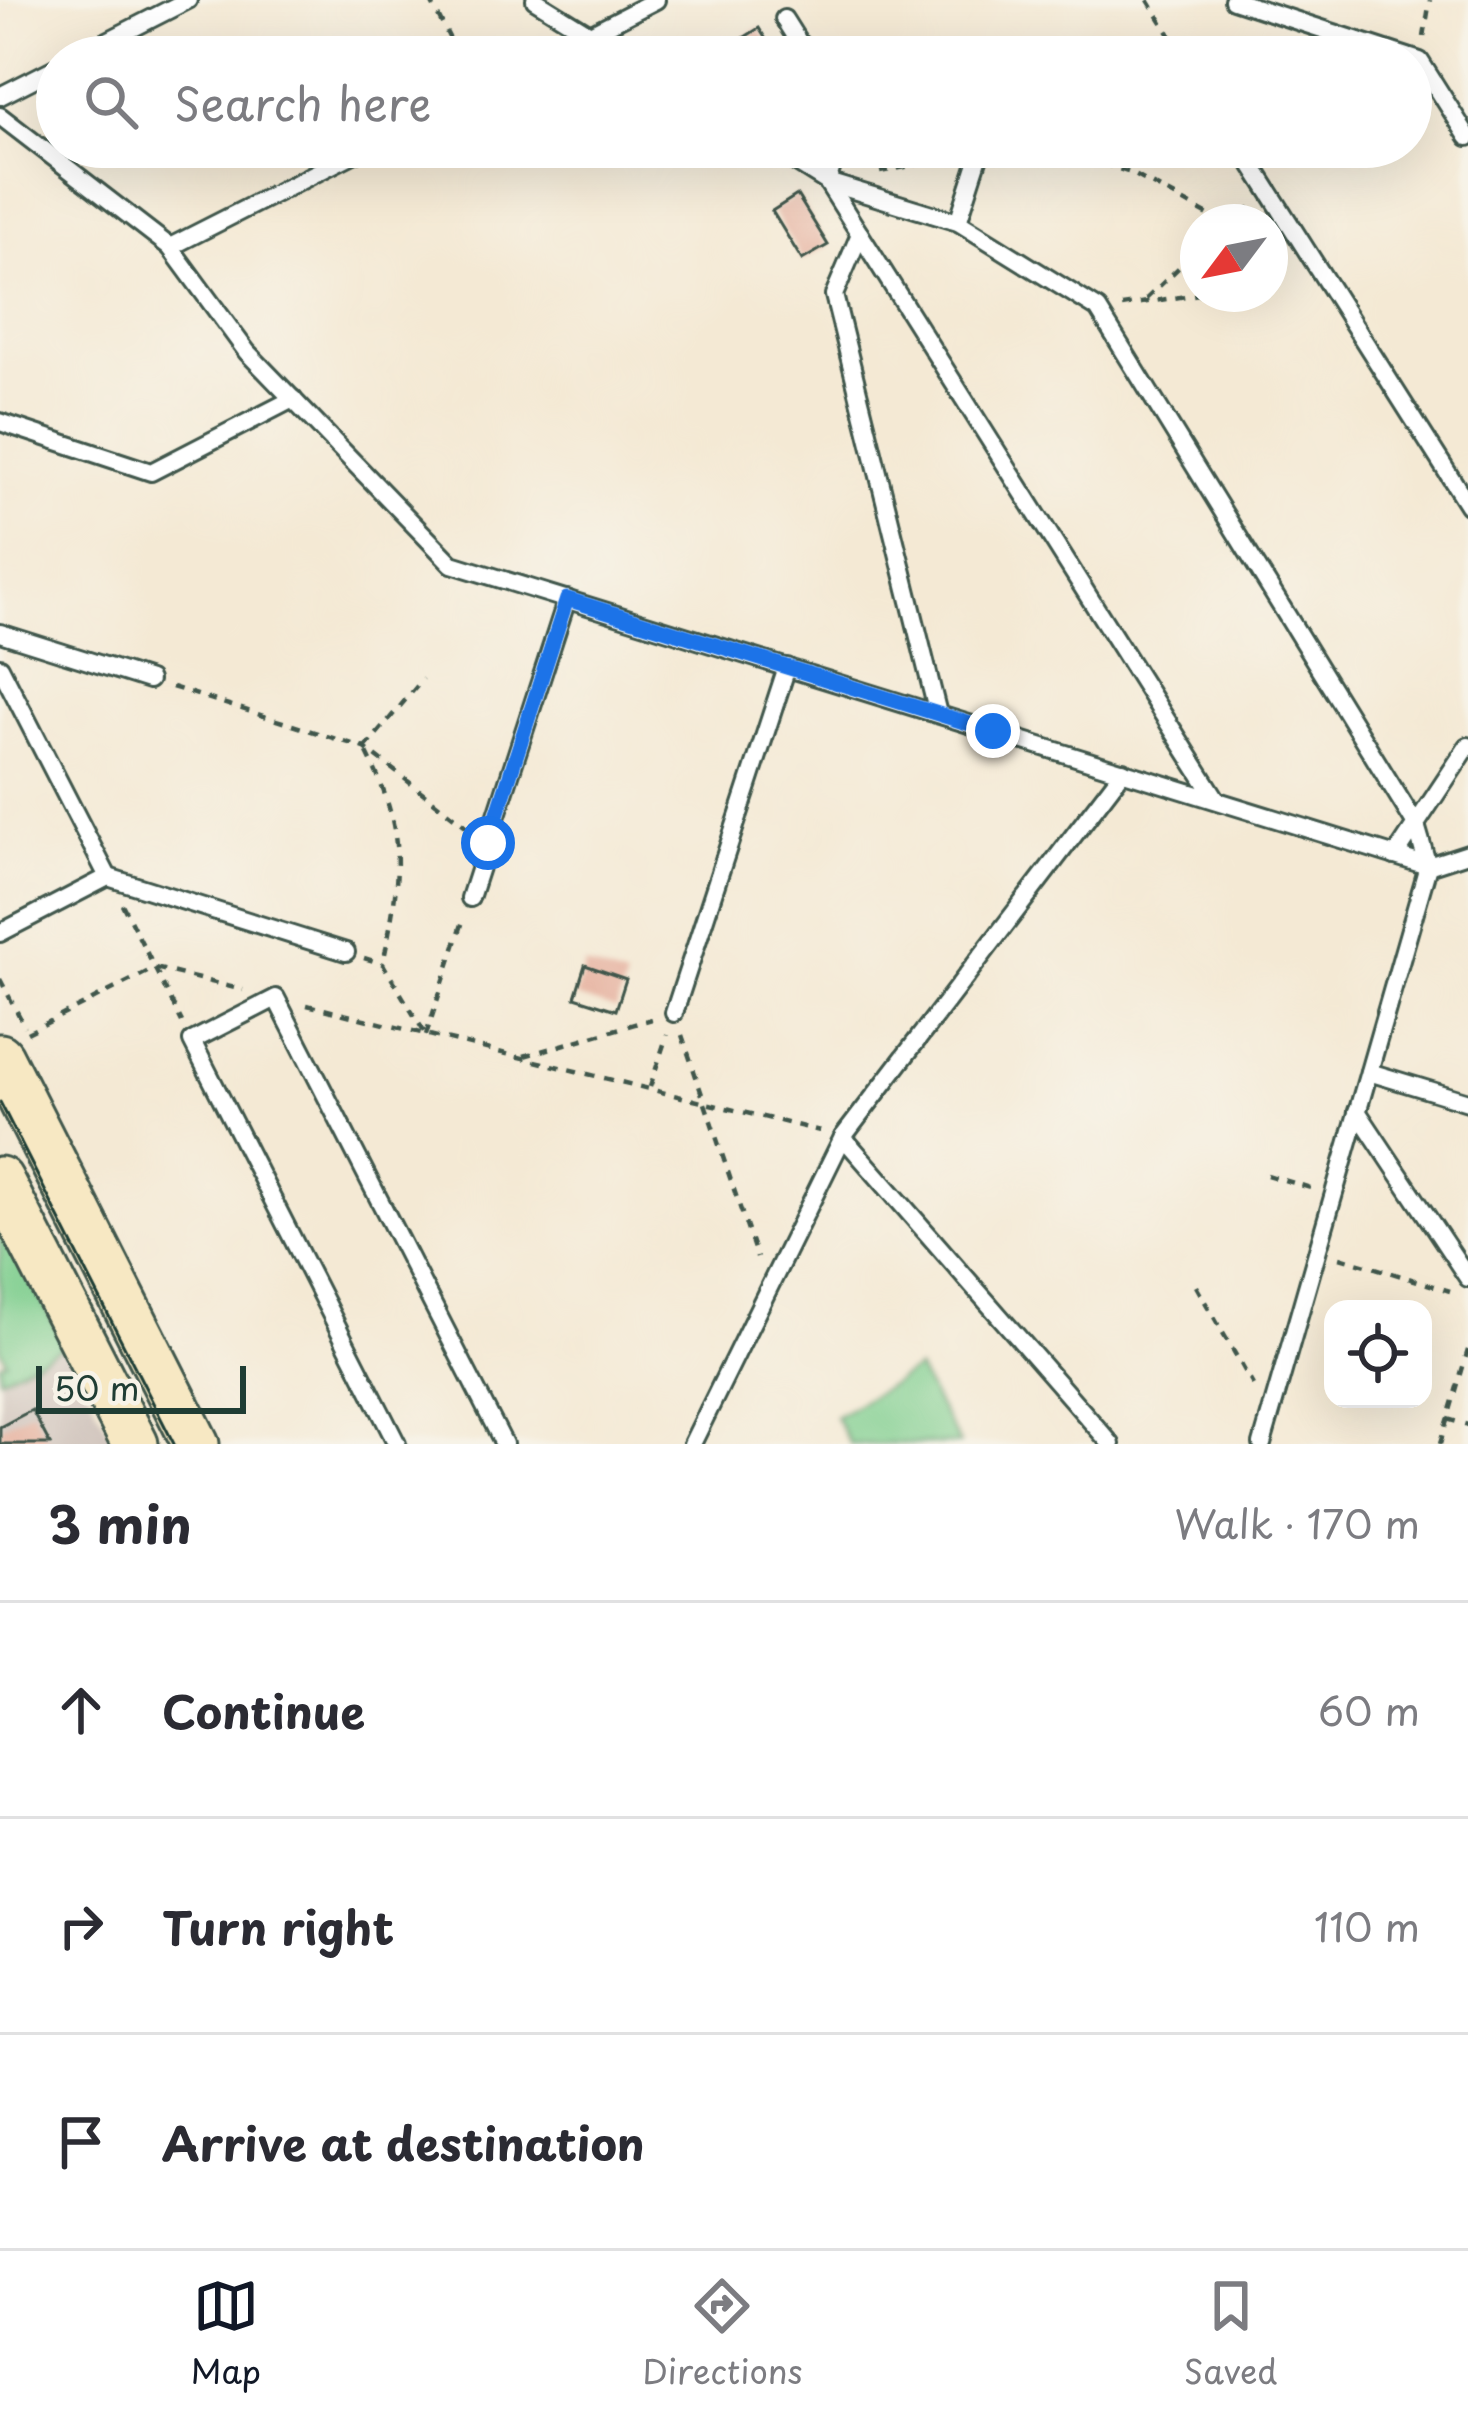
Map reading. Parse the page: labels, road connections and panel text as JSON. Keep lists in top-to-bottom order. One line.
{"scale_bar":"50 m","north":"bottom left","page":{"search":"Search here","scale":"50 m","heading":["3 min","Walk · 170 m"],"list":[["Continue","60 m"],["Turn right","110 m"],"Arrive at destination"],"nav":["Map","Directions","Saved"]}}
